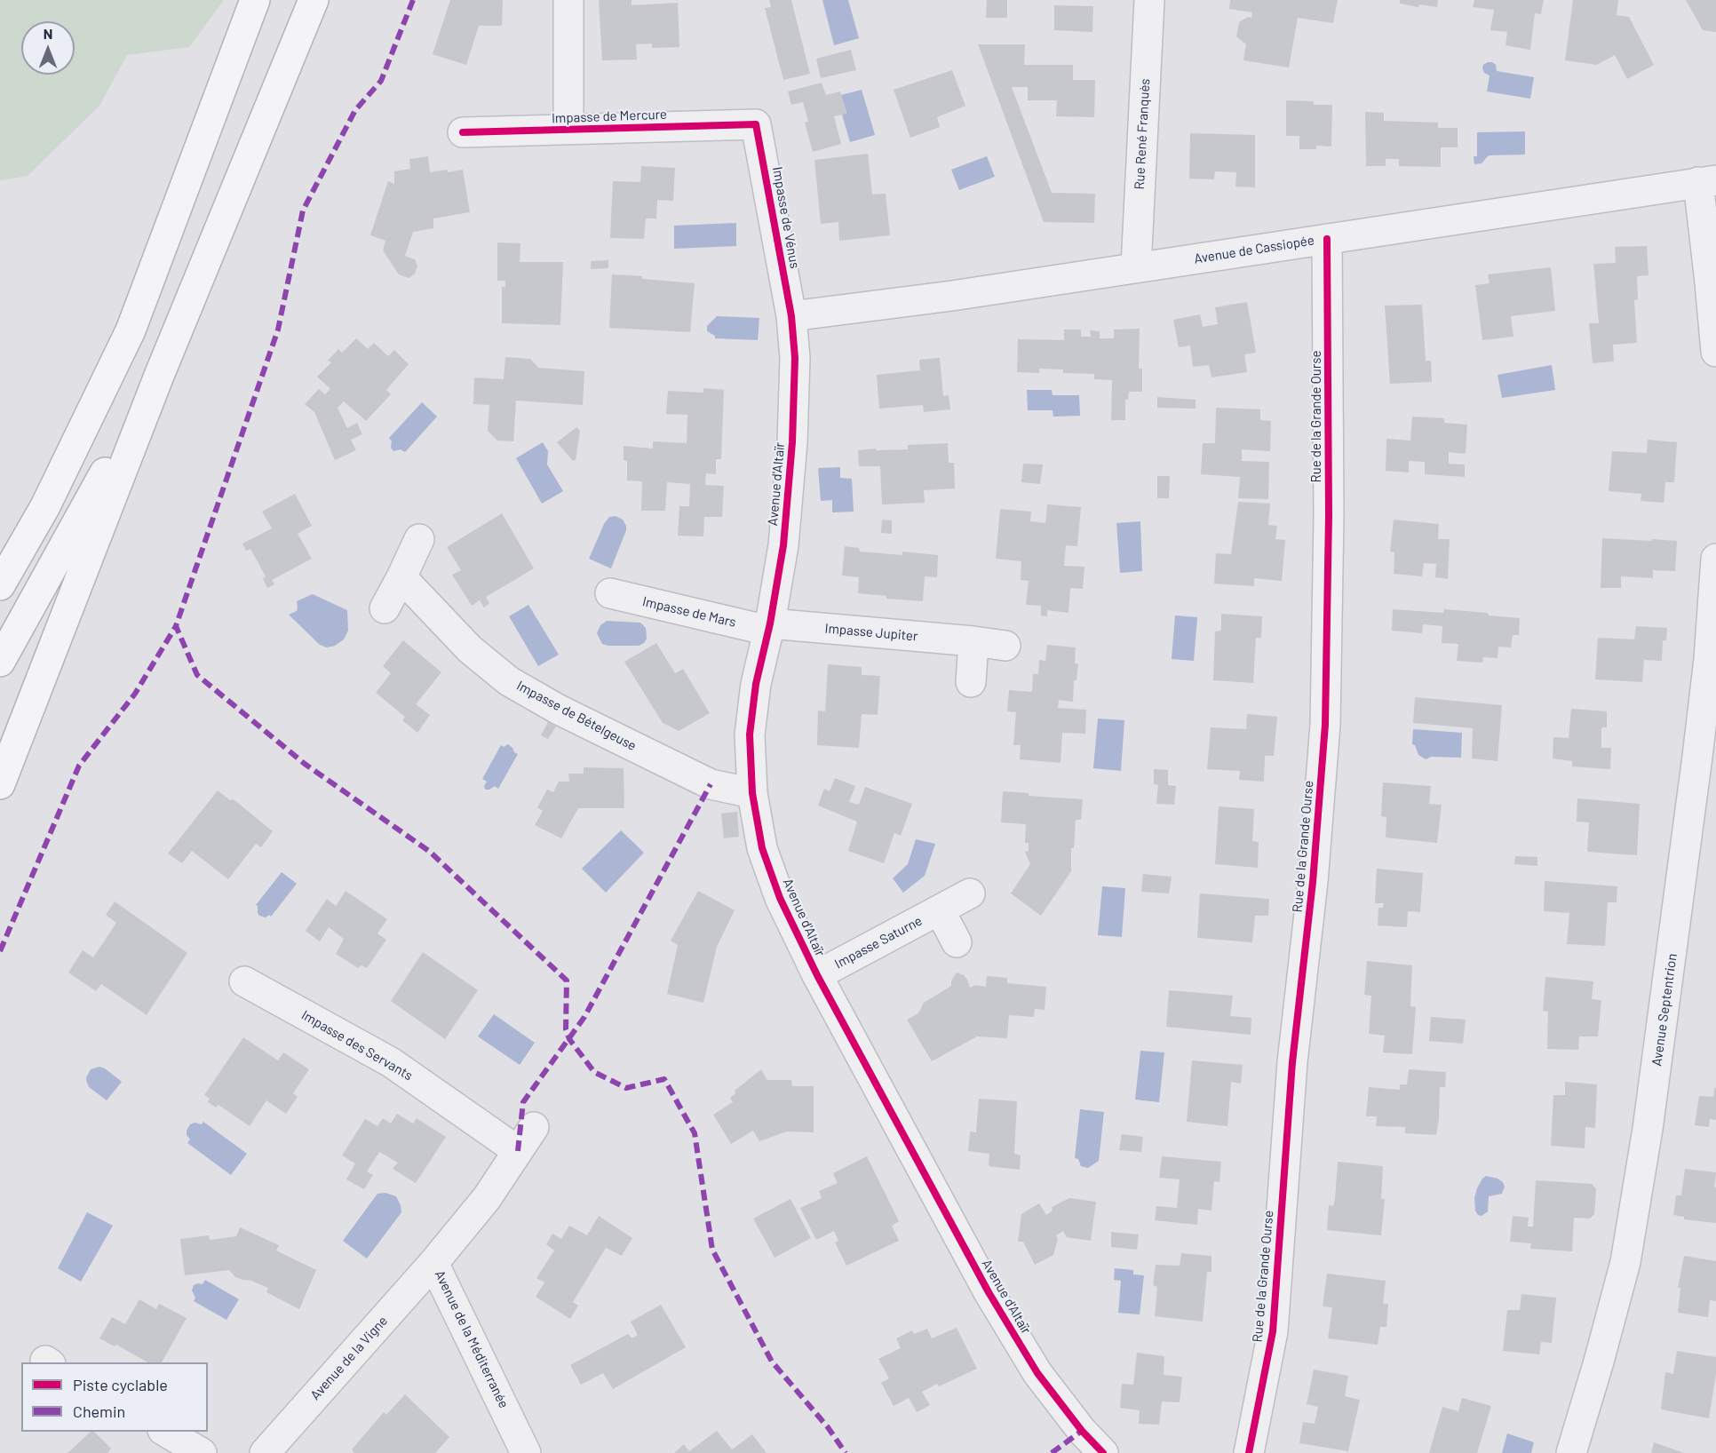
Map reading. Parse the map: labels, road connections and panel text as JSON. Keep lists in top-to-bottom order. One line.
{"streets":{"street":["Impasse de Mercure","Rue René Franquès","Impasse de Vénus","Avenue de Cassiopée","Rue de la Grande Ourse","Avenue d'Altaïr","Impasse de Mars","Impasse Jupiter","Impasse de Bételgeuse","Impasse Saturne","Avenue Septentrion","Impasse des Servants","Avenue de la Méditerranée","Avenue de la Vigne"]},"crossings":[["Impasse de Mercure","Impasse de Vénus"],["Rue René Franquès","Avenue de Cassiopée"],["Impasse de Vénus","Avenue de Cassiopée"],["Impasse de Vénus","Avenue d'Altaïr"],["Avenue de Cassiopée","Rue de la Grande Ourse"],["Avenue de Cassiopée","Avenue d'Altaïr"],["Avenue d'Altaïr","Impasse de Mars"],["Avenue d'Altaïr","Impasse Jupiter"],["Avenue d'Altaïr","Impasse de Bételgeuse"],["Avenue d'Altaïr","Impasse Saturne"],["Impasse de Mars","Impasse Jupiter"],["Impasse des Servants","Avenue de la Méditerranée"],["Avenue de la Méditerranée","Avenue de la Vigne"]],"legend":["Piste cyclable","Chemin"],"north":"top"}
